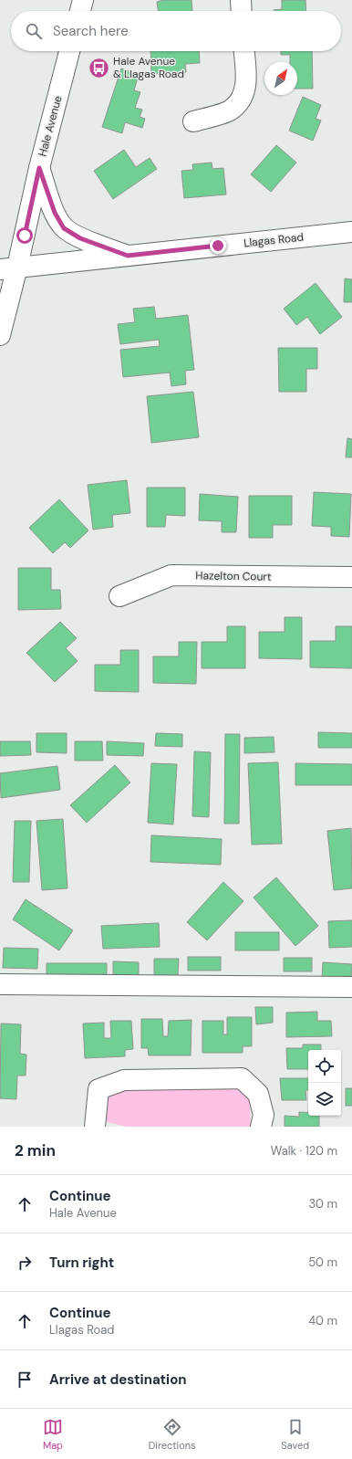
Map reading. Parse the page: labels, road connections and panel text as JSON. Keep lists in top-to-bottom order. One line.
{"streets":{"street":["Hale Avenue","Llagas Road","Hazelton Court"]},"crossings":[["Hale Avenue","Llagas Road"]],"places":{"bus stop":["Hale Avenue & Llagas Road"]},"north":"top right","page":{"search":"Search here","heading":["2 min","Walk · 120 m"],"list":[["Continue","Hale Avenue","30 m"],["Turn right","50 m"],["Continue","Llagas Road","40 m"],"Arrive at destination"],"nav":["Map","Directions","Saved"]}}
